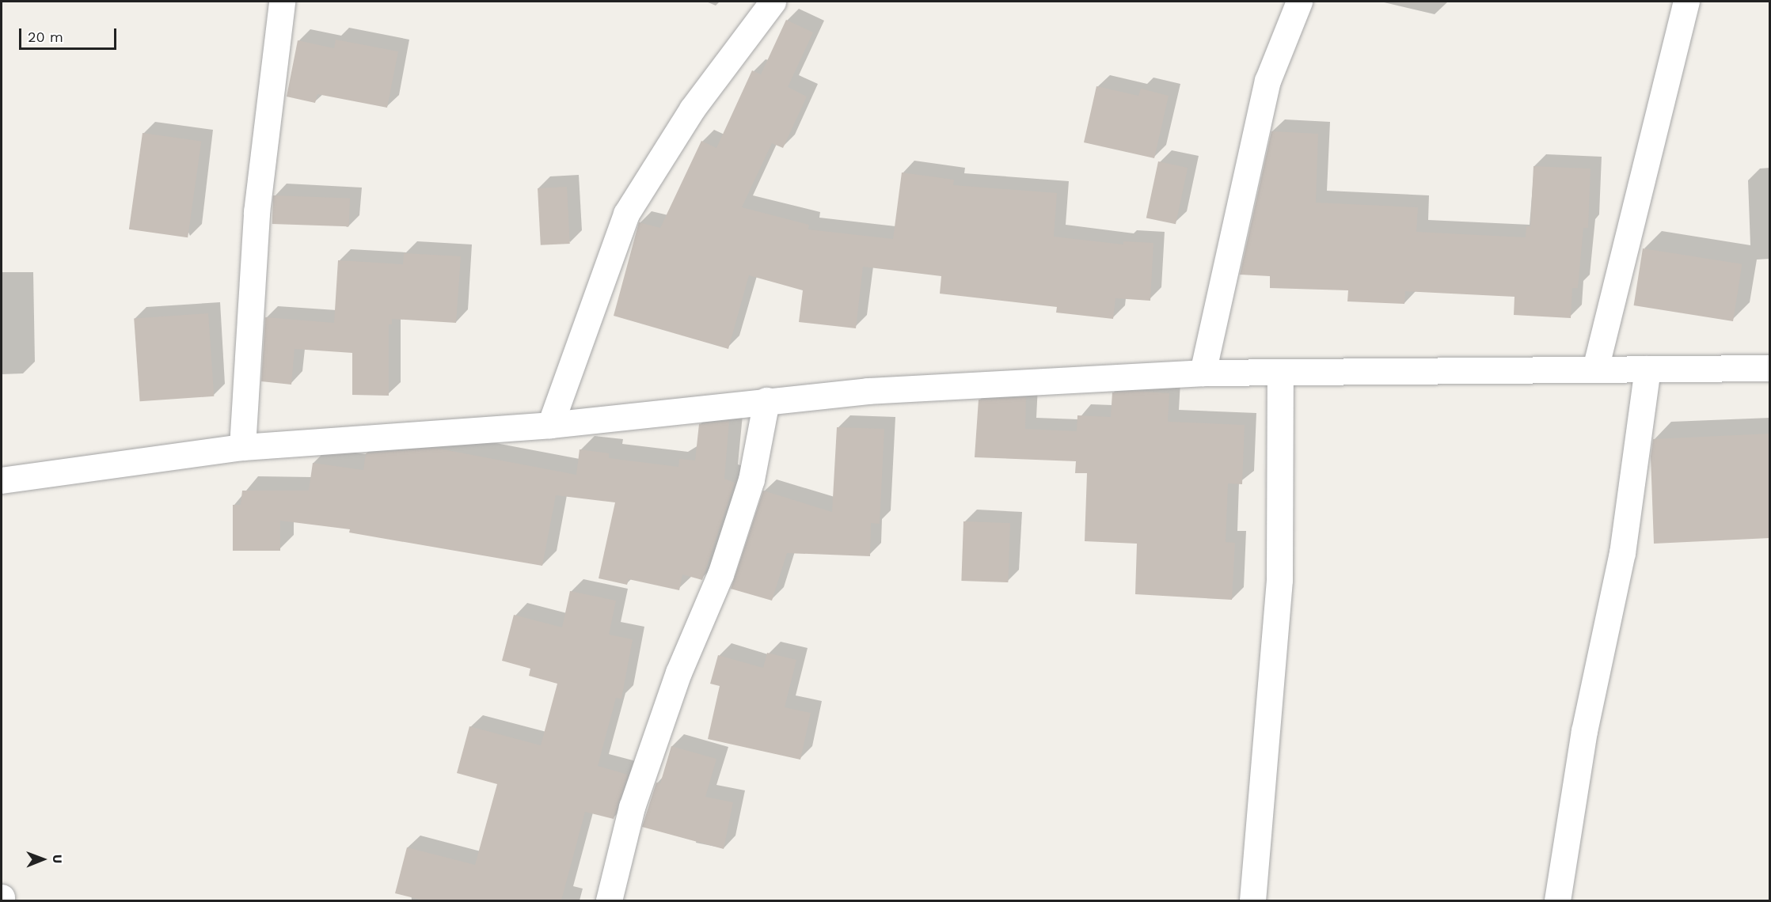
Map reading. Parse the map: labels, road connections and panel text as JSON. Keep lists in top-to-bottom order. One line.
{"scale_bar":"20 m","north":"right"}
